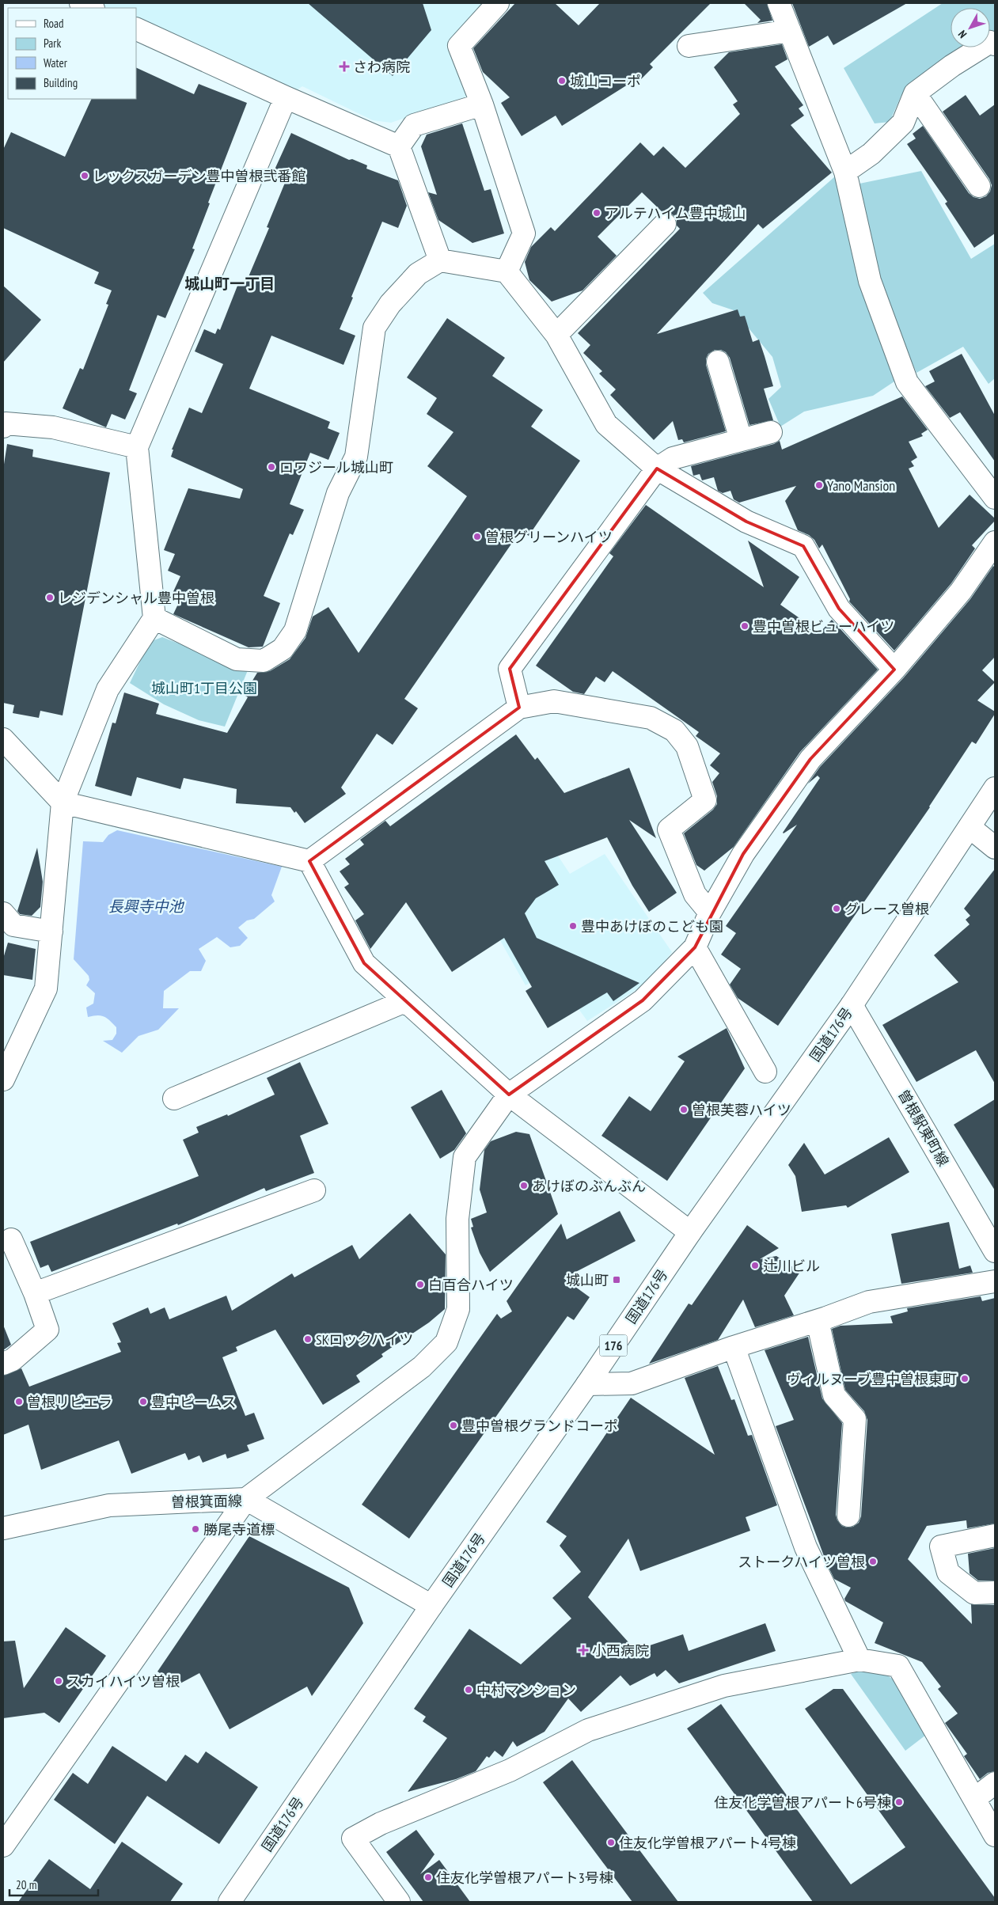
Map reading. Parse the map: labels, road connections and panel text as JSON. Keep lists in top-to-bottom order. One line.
{"streets":{"main road":["国道176号","曽根駅東町線","176","曽根箕面線"]},"crossings":[["国道176号","曽根駅東町線"],["国道176号","曽根箕面線"]],"districts":["城山町一丁目"],"water":["長興寺中池"],"parks":["城山町1丁目公園"],"places":{"health":["さわ病院","小西病院"],"other":["城山コーポ","レックスガーデン豊中曽根弐番館","アルテハイム豊中城山","ロワジール城山町","Yano Mansion","曽根グリーンハイツ","レジデンシャル豊中曽根","豊中曽根ビューハイツ","グレース曽根","豊中あけぼのこども園","曽根芙蓉ハイツ","あけぼのぶんぶん","辻川ビル","白百合ハイツ","SKロックハイツ","ヴィルヌーブ豊中曽根東町","曽根リビエラ","豊中ビームス","豊中曽根グランドコーポ","勝尾寺道標","ストークハイツ曽根","スカイハイツ曽根","中村マンション","住友化学曽根アパート6号棟","住友化学曽根アパート4号棟","住友化学曽根アパート3号棟"],"transit":["城山町"]},"legend":["Road","Park","Water","Building"],"scale_bar":"20 m","north":"bottom left"}
